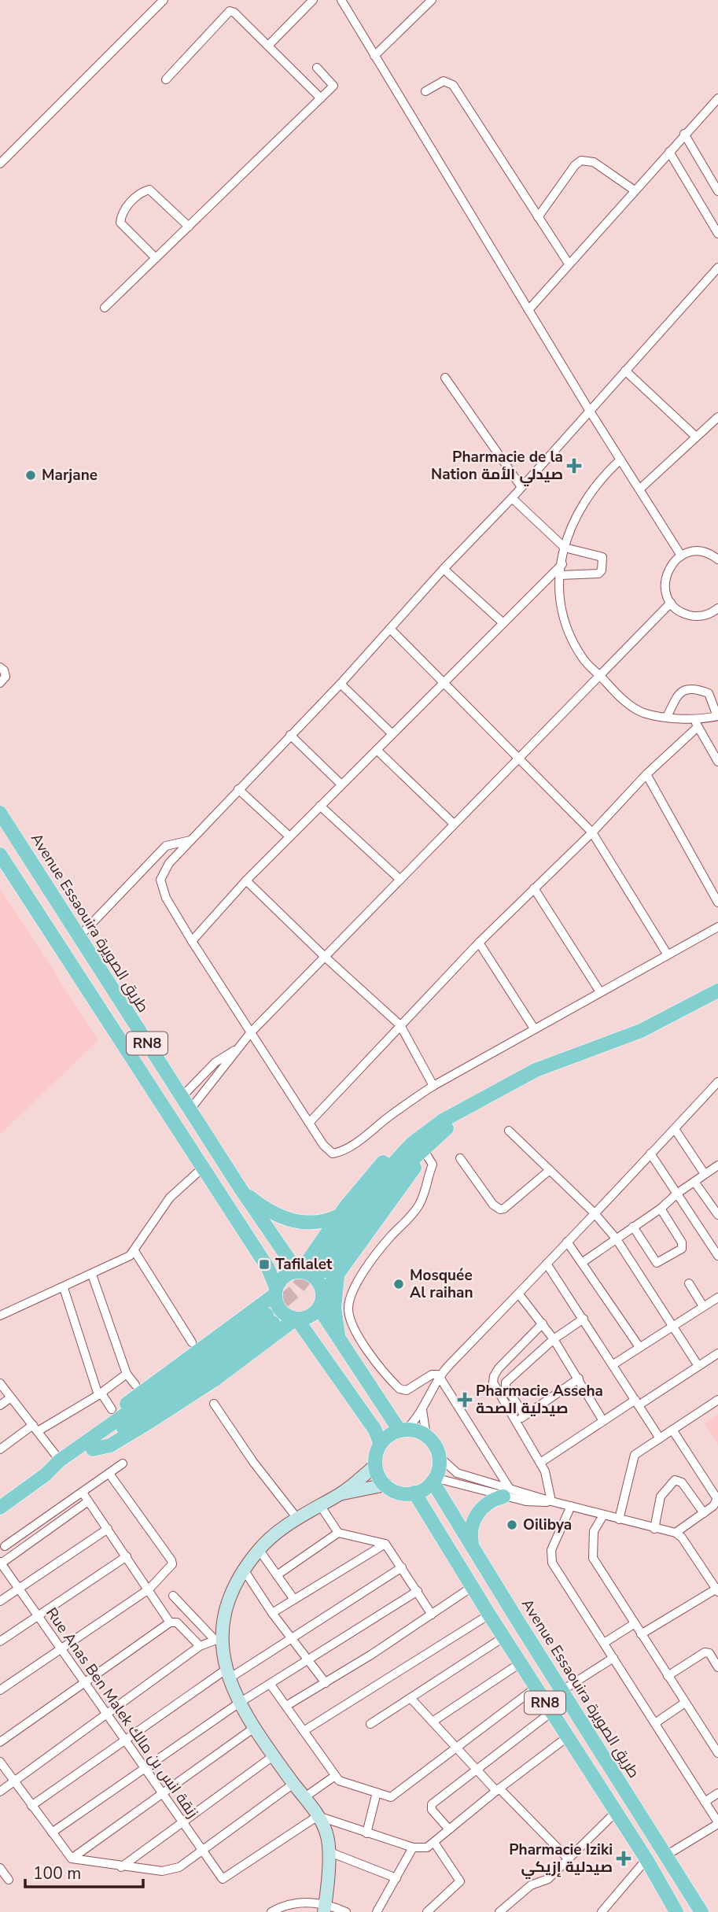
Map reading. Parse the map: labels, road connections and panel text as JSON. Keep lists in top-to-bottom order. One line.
{"streets":{"main road":["Avenue Essaouira طريق الصويرة","RN8"],"street":["Rue Anas Ben Malek زنقة انس بن مالك"]},"crossings":[["Avenue Essaouira طريق الصويرة","RN8"]],"places":{"health":["Pharmacie de la Nation صيدلي الأمة","Pharmacie Asseha صيدلية الصحة","Pharmacie Iziki صيدلية إزيكي"],"other":["Marjane","Mosquée Al raihan","Oilibya"],"transit":["Tafilalet"]},"scale_bar":"100 m"}
